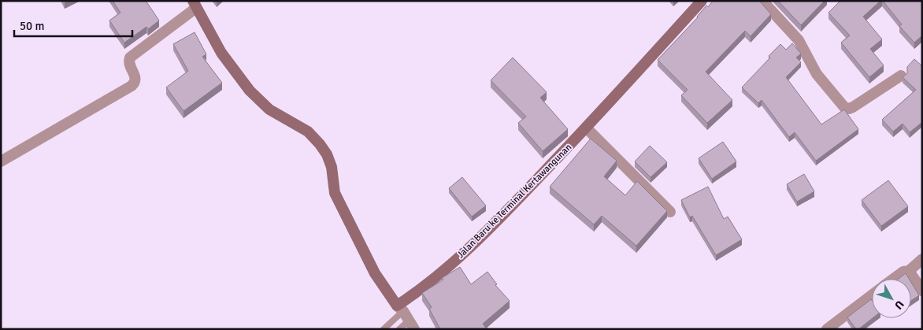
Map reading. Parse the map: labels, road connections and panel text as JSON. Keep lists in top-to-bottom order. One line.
{"streets":{"main road":["Jalan Baru ke Terminal Kertawangunan"]},"scale_bar":"50 m","north":"bottom right"}
